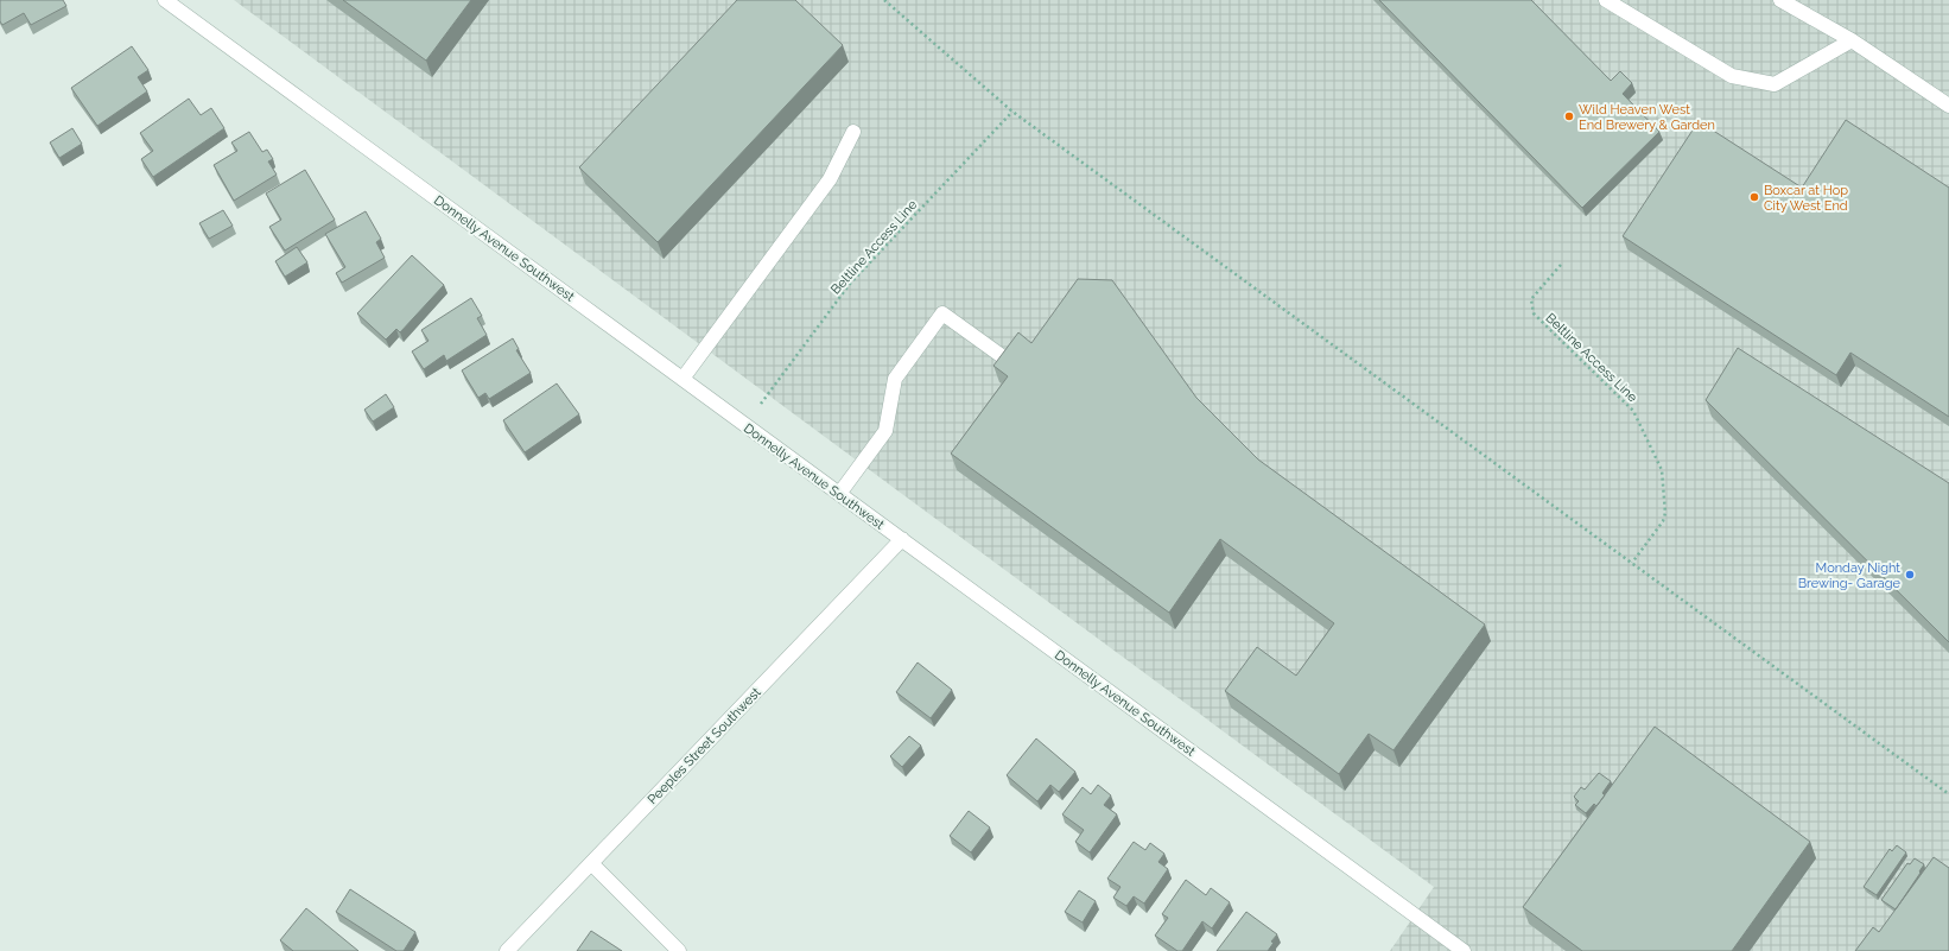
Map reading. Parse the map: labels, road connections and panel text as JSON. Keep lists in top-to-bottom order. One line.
{"streets":{"street":["Donnelly Avenue Southwest","Peeples Street Southwest"],"path":["Beltline Access Line"]},"crossings":[["Donnelly Avenue Southwest","Peeples Street Southwest"]],"places":["Wild Heaven West End Brewery & Garden","Boxcar at Hop City West End","Monday Night Brewing- Garage"]}
